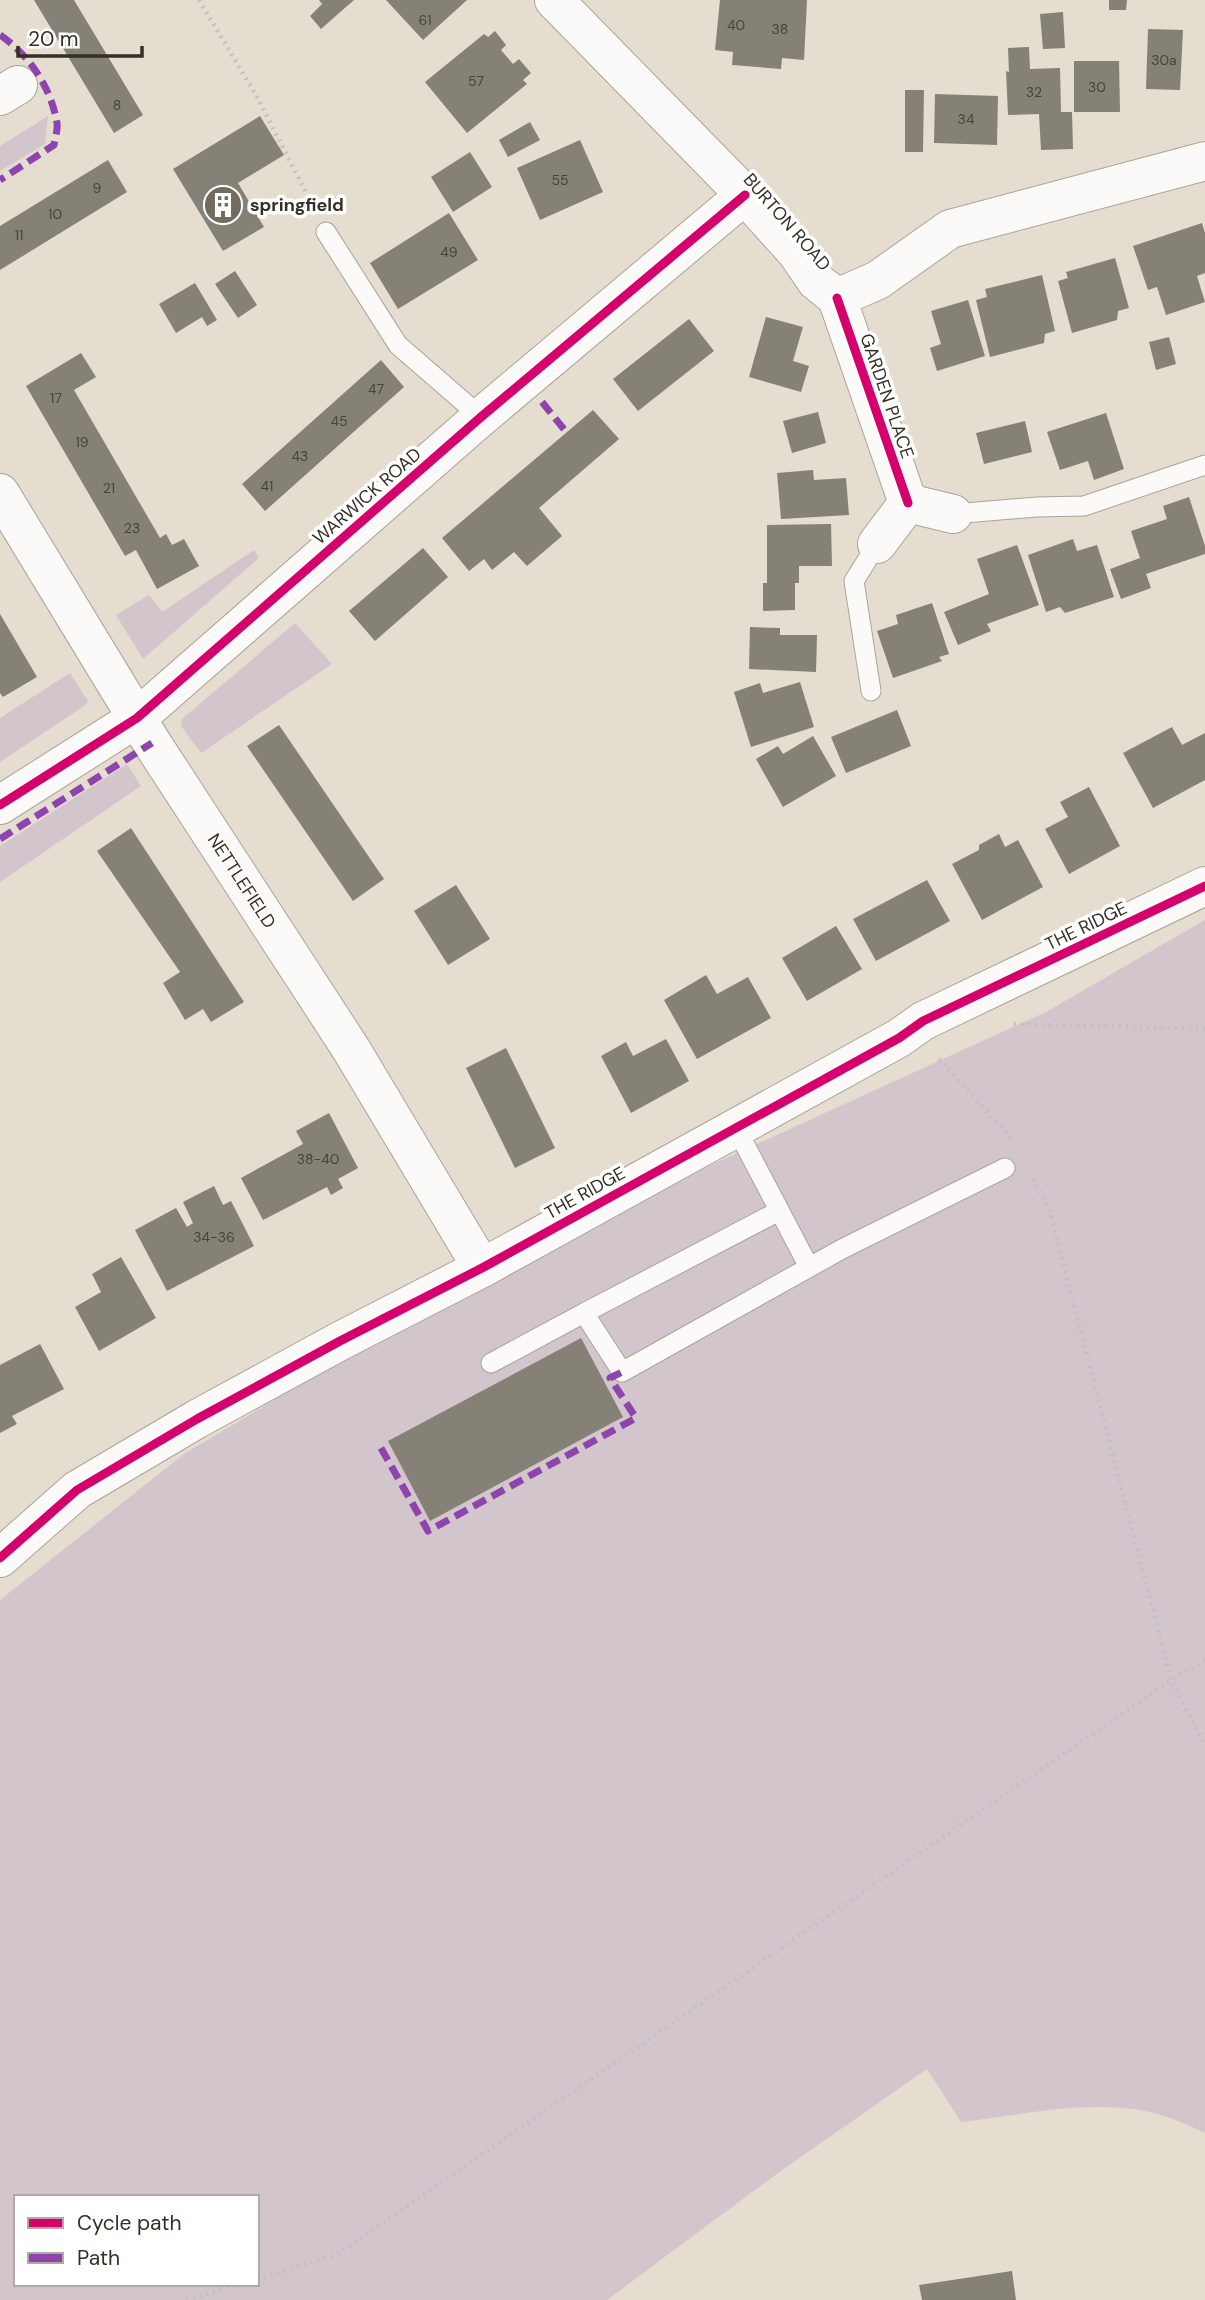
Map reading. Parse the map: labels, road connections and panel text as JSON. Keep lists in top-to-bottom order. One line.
{"streets":{"street":["BURTON ROAD","GARDEN PLACE","WARWICK ROAD","NETTLEFIELD","THE RIDGE"]},"crossings":[["BURTON ROAD","GARDEN PLACE"],["BURTON ROAD","WARWICK ROAD"],["WARWICK ROAD","NETTLEFIELD"],["NETTLEFIELD","THE RIDGE"]],"places":{"building":["springfield"]},"house_numbers":["61","40","38","30a","57","30","32","8","34","55","9","10","11","49","47","17","45","19","43","41","21","23","38-40","34-36"],"legend":["Cycle path","Path"],"scale_bar":"20 m"}
